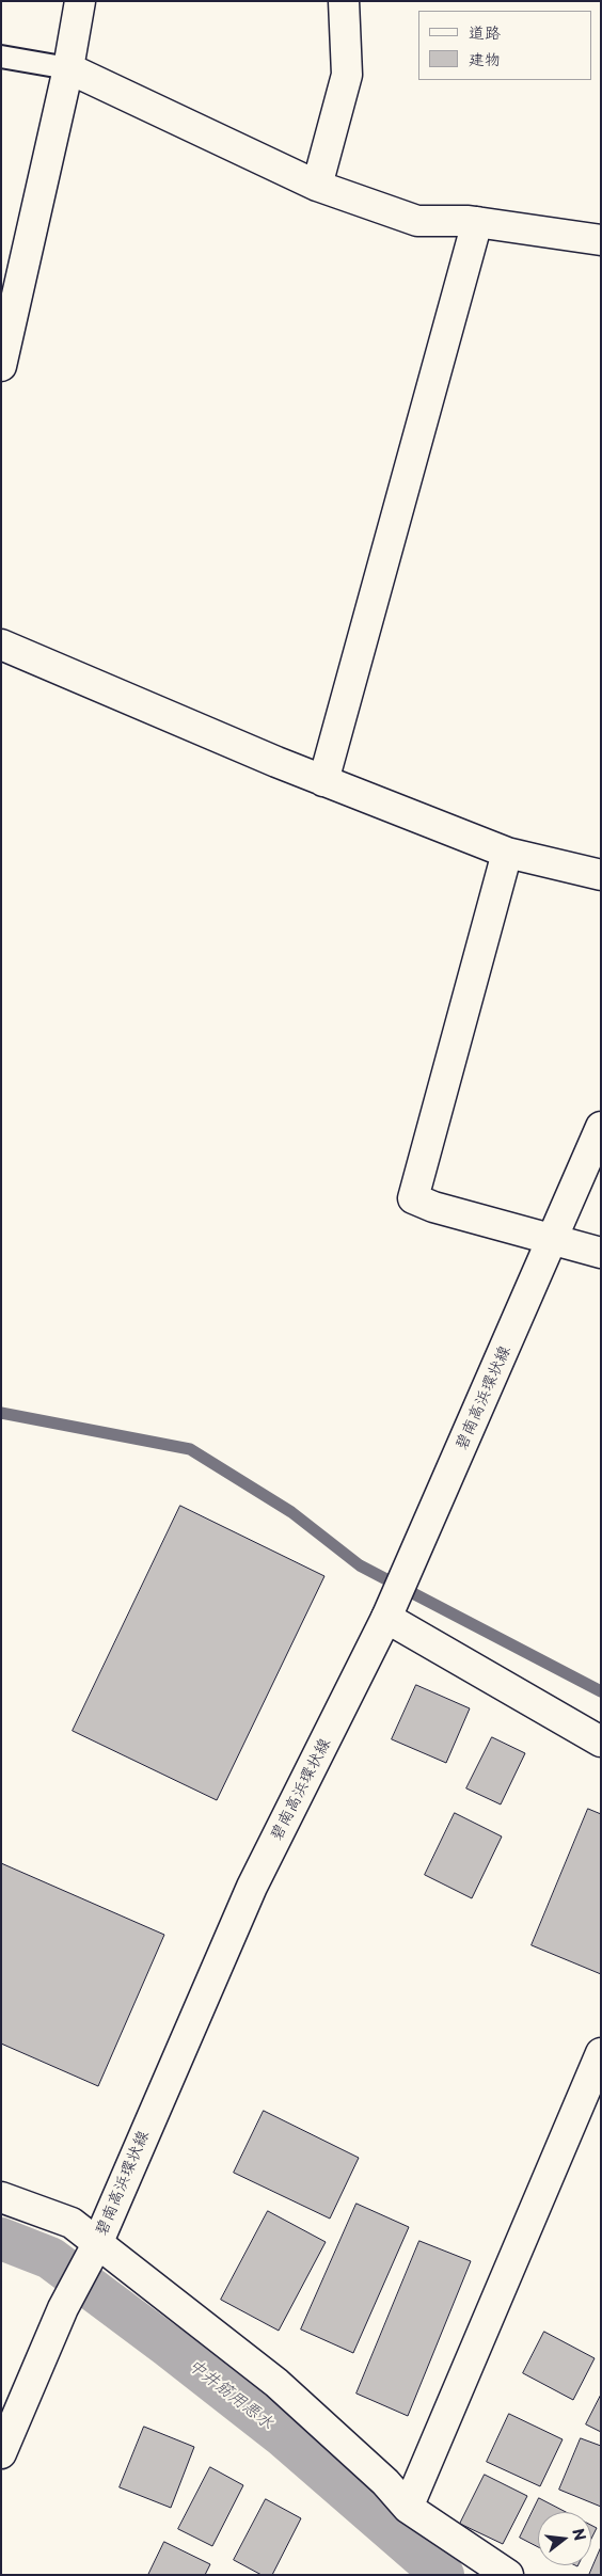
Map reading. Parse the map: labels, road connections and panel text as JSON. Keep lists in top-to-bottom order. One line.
{"streets":{"street":["碧南高浜環状線"]},"water":["中井筋用悪水"],"legend":["道路","建物"],"north":"right"}
